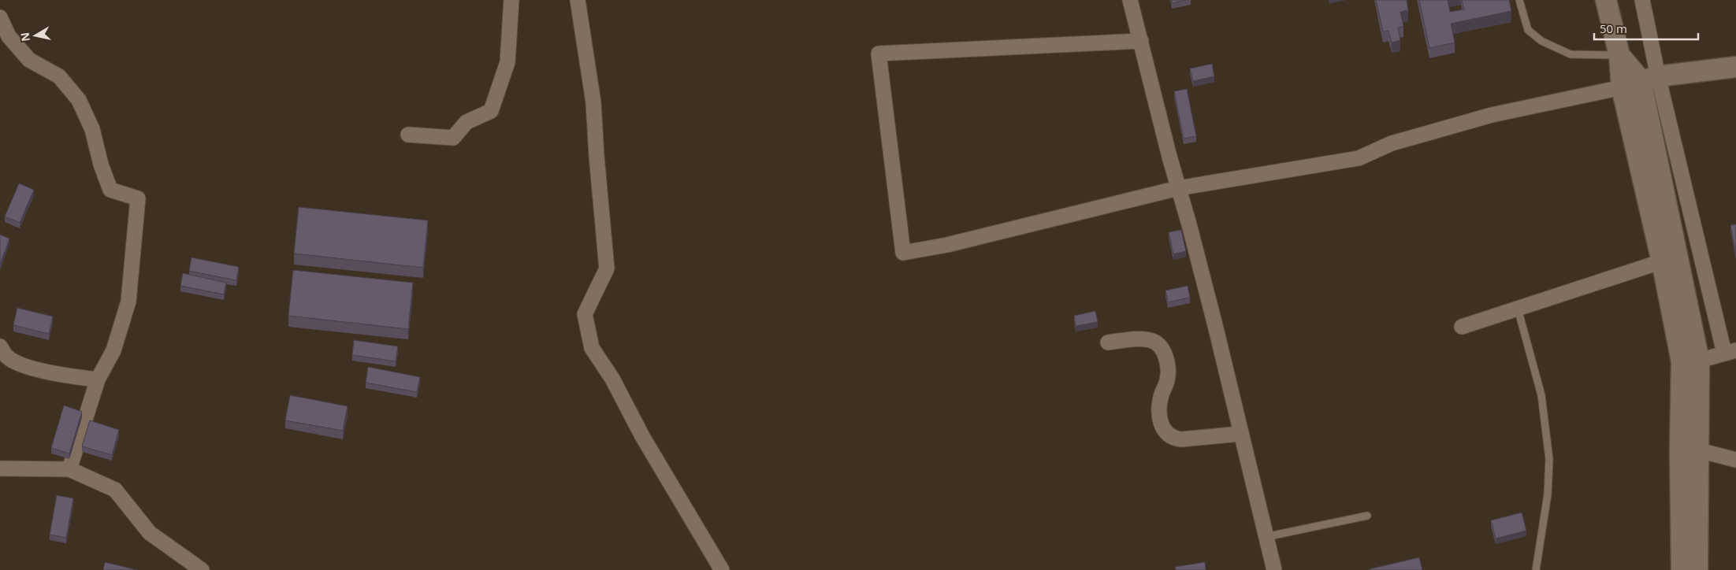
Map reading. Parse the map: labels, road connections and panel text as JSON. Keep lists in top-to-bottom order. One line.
{"scale_bar":"50 m","north":"left"}
